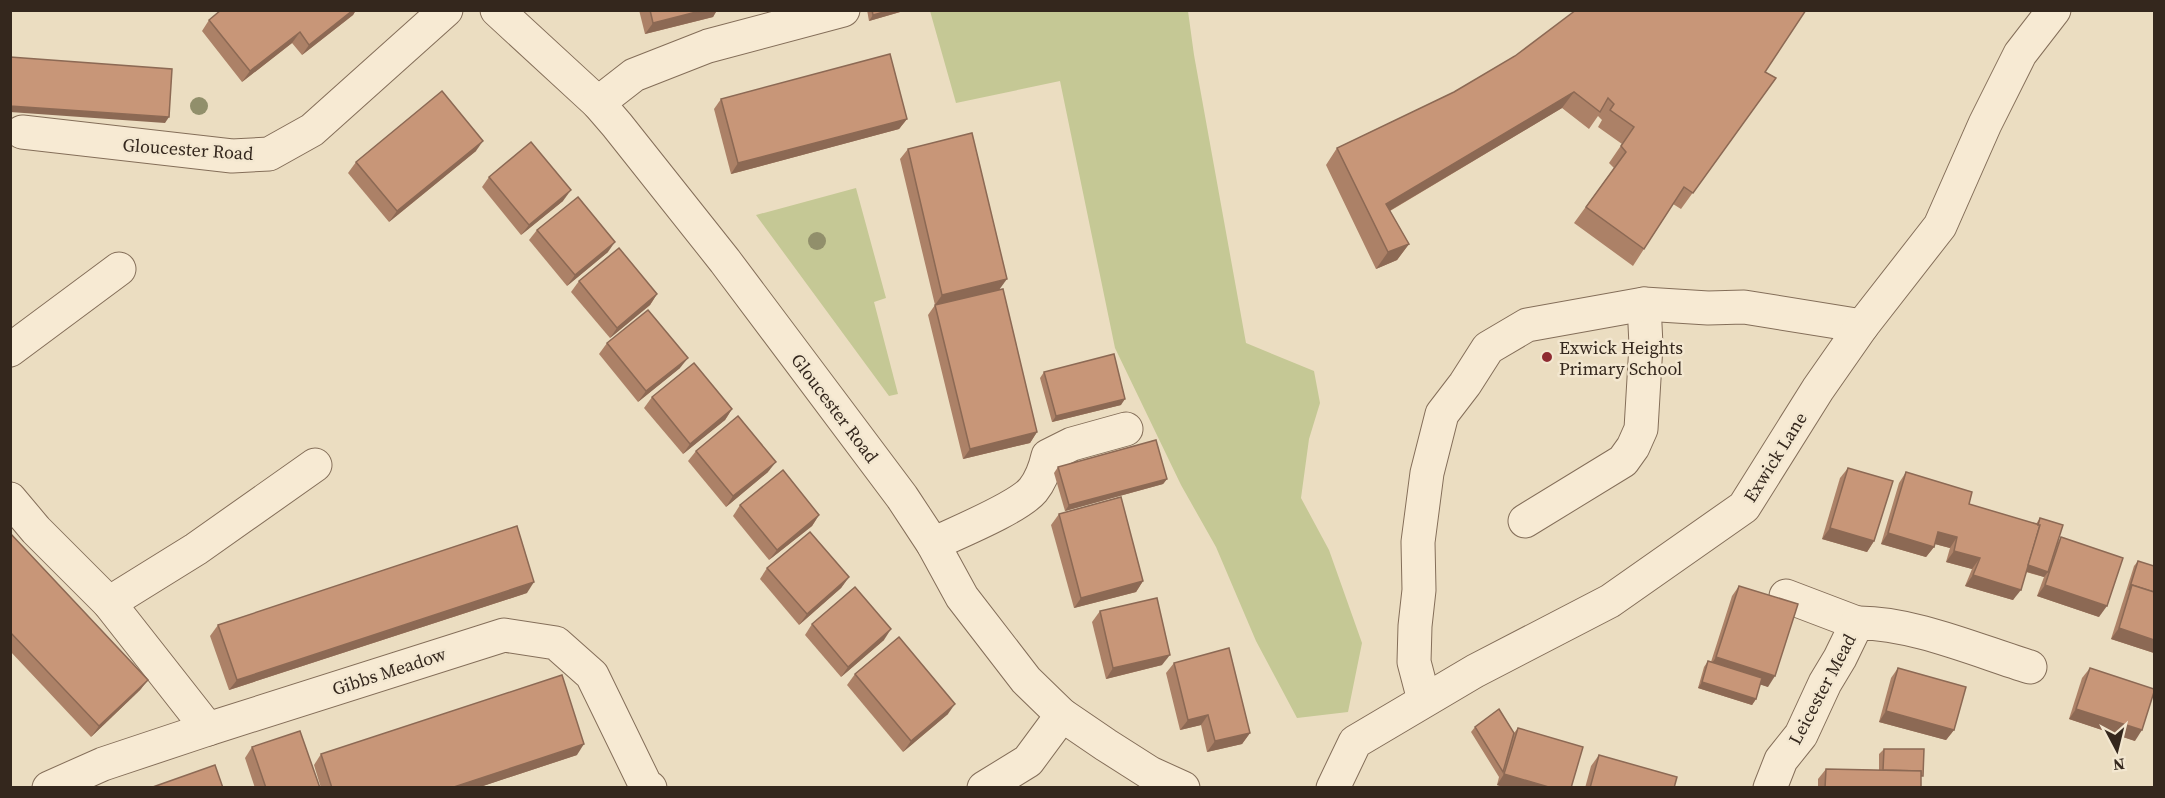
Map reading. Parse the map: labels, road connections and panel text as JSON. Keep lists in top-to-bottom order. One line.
{"streets":{"street":["Gloucester Road","Exwick Lane","Gibbs Meadow","Leicester Mead"]},"places":["Exwick Heights Primary School"],"north":"bottom"}
